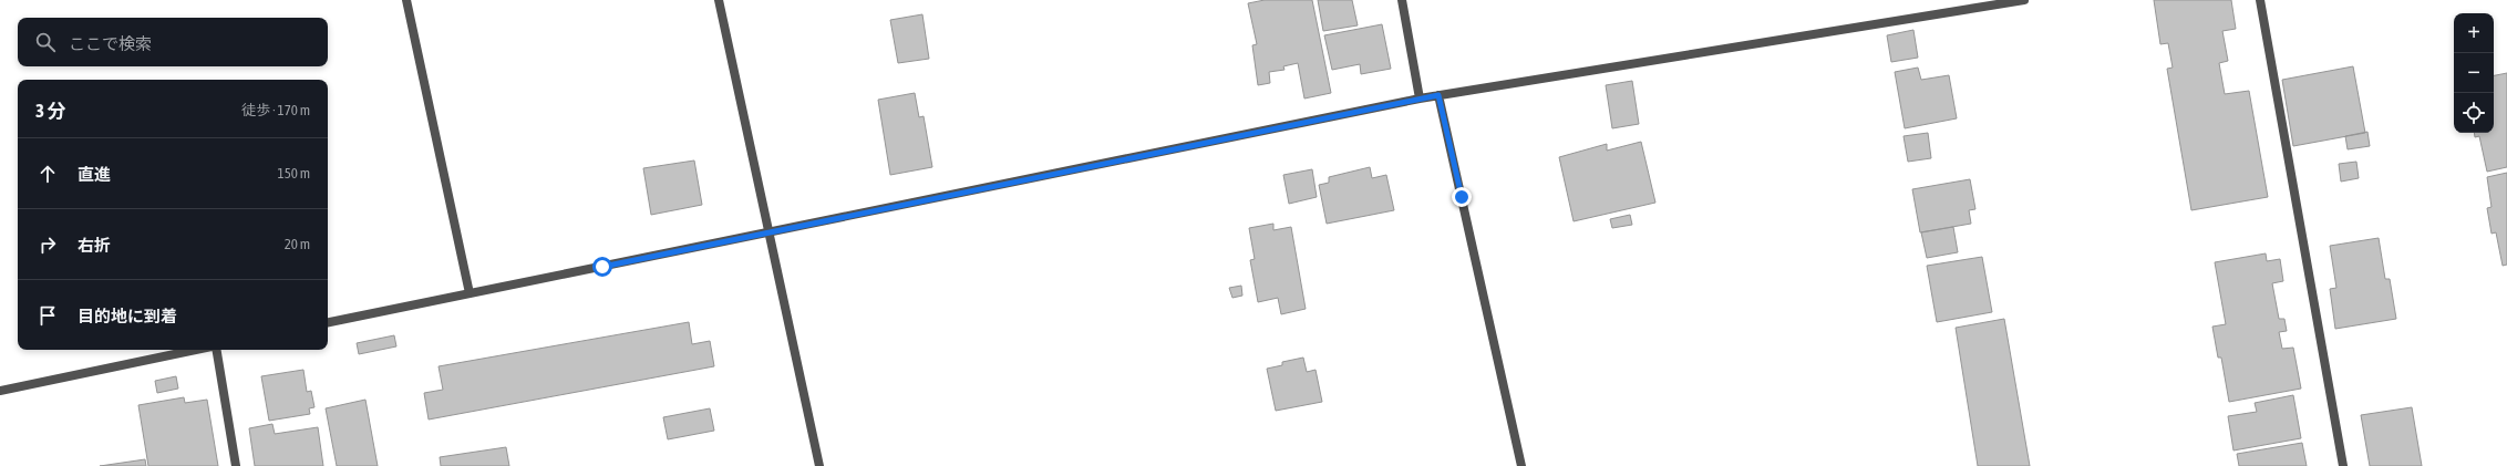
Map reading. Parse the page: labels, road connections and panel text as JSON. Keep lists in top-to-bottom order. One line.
{"page":{"map_buttons":["+","−"],"search":"ここで検索","heading":["3 分","徒歩 · 170 m"],"list":[["直進","150 m"],["右折","20 m"],"目的地に到着"]}}
